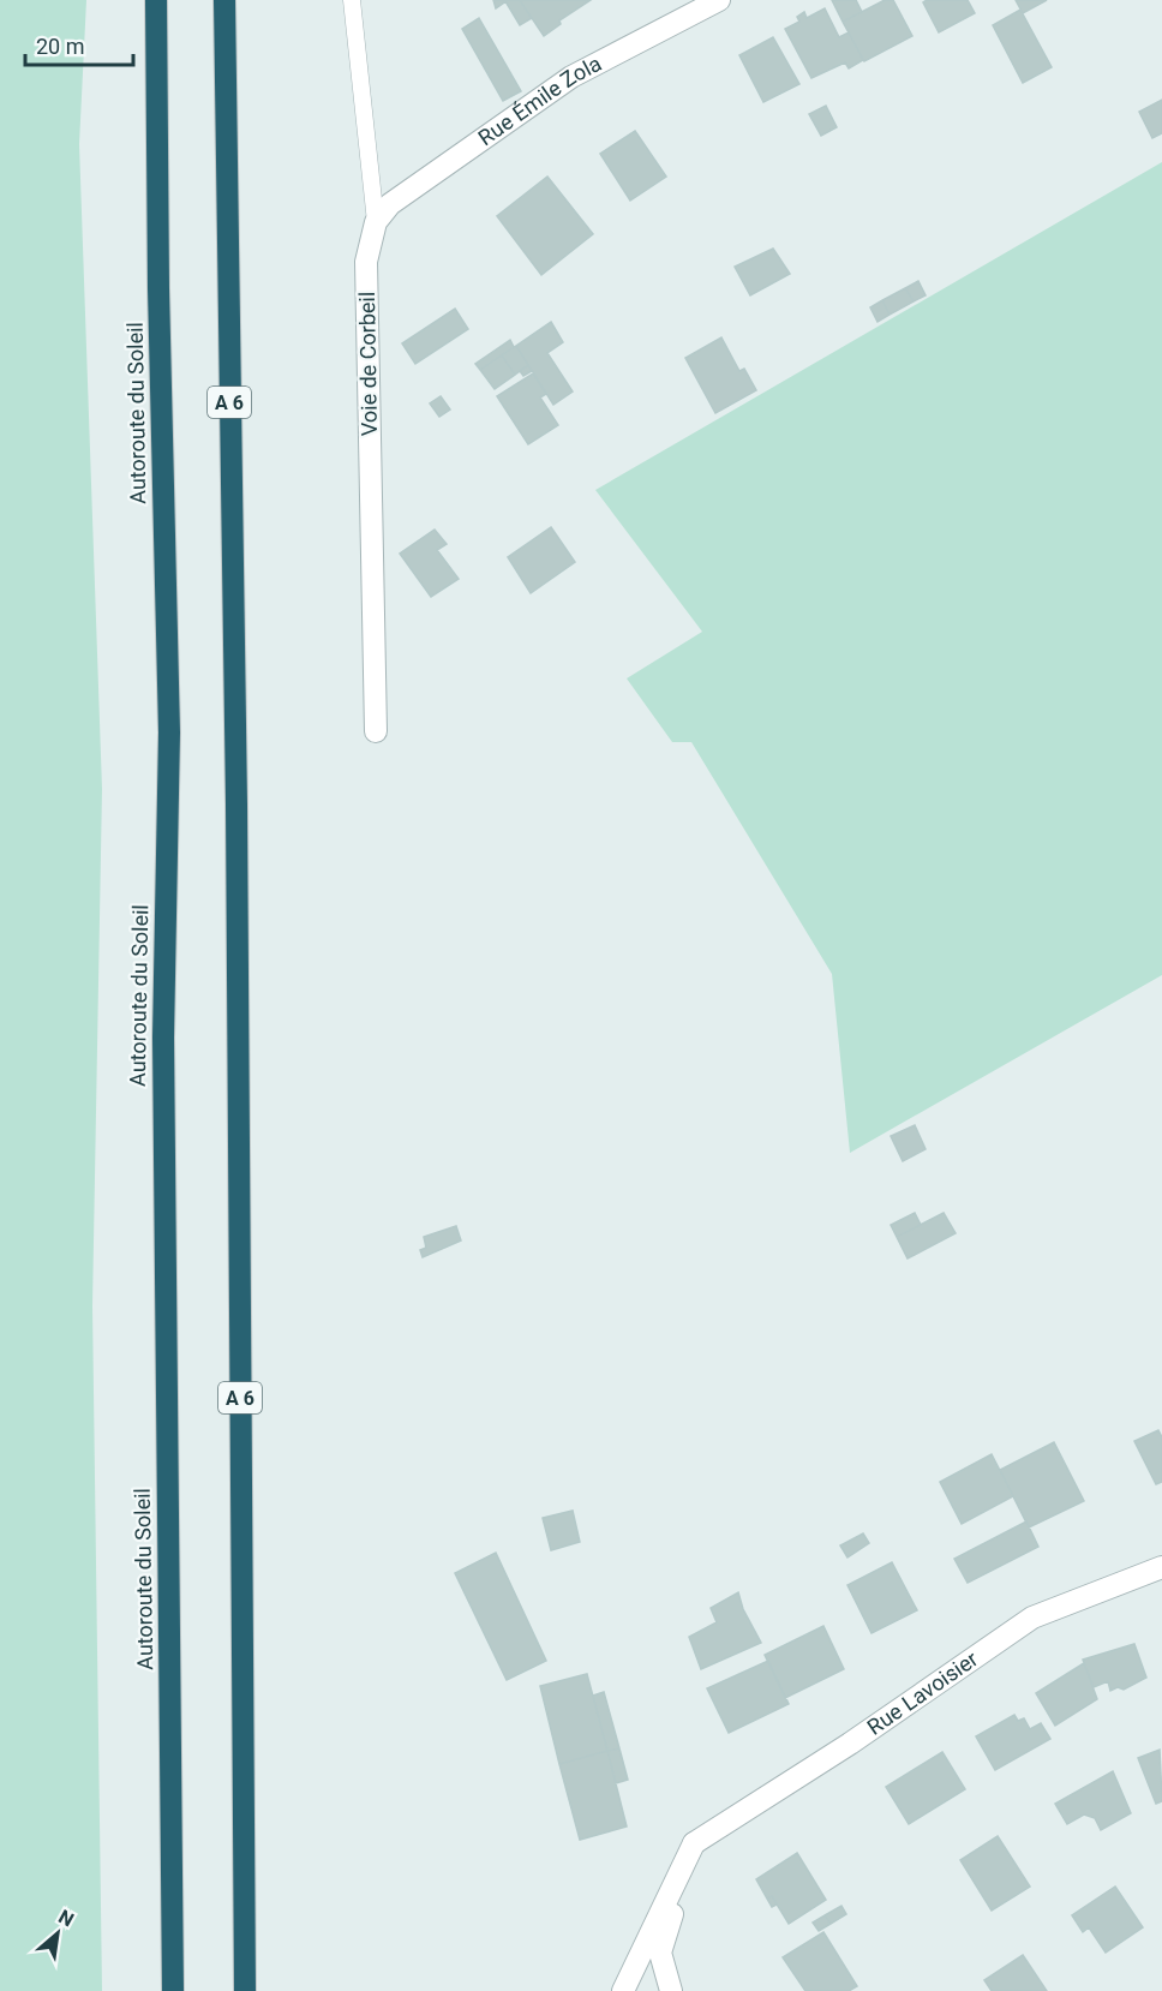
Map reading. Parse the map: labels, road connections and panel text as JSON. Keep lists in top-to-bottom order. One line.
{"streets":{"highway":["A 6","Autoroute du Soleil"],"street":["Rue Émile Zola","Voie de Corbeil","Rue Lavoisier"]},"crossings":[["Rue Émile Zola","Voie de Corbeil"]],"scale_bar":"20 m","north":"top right"}
